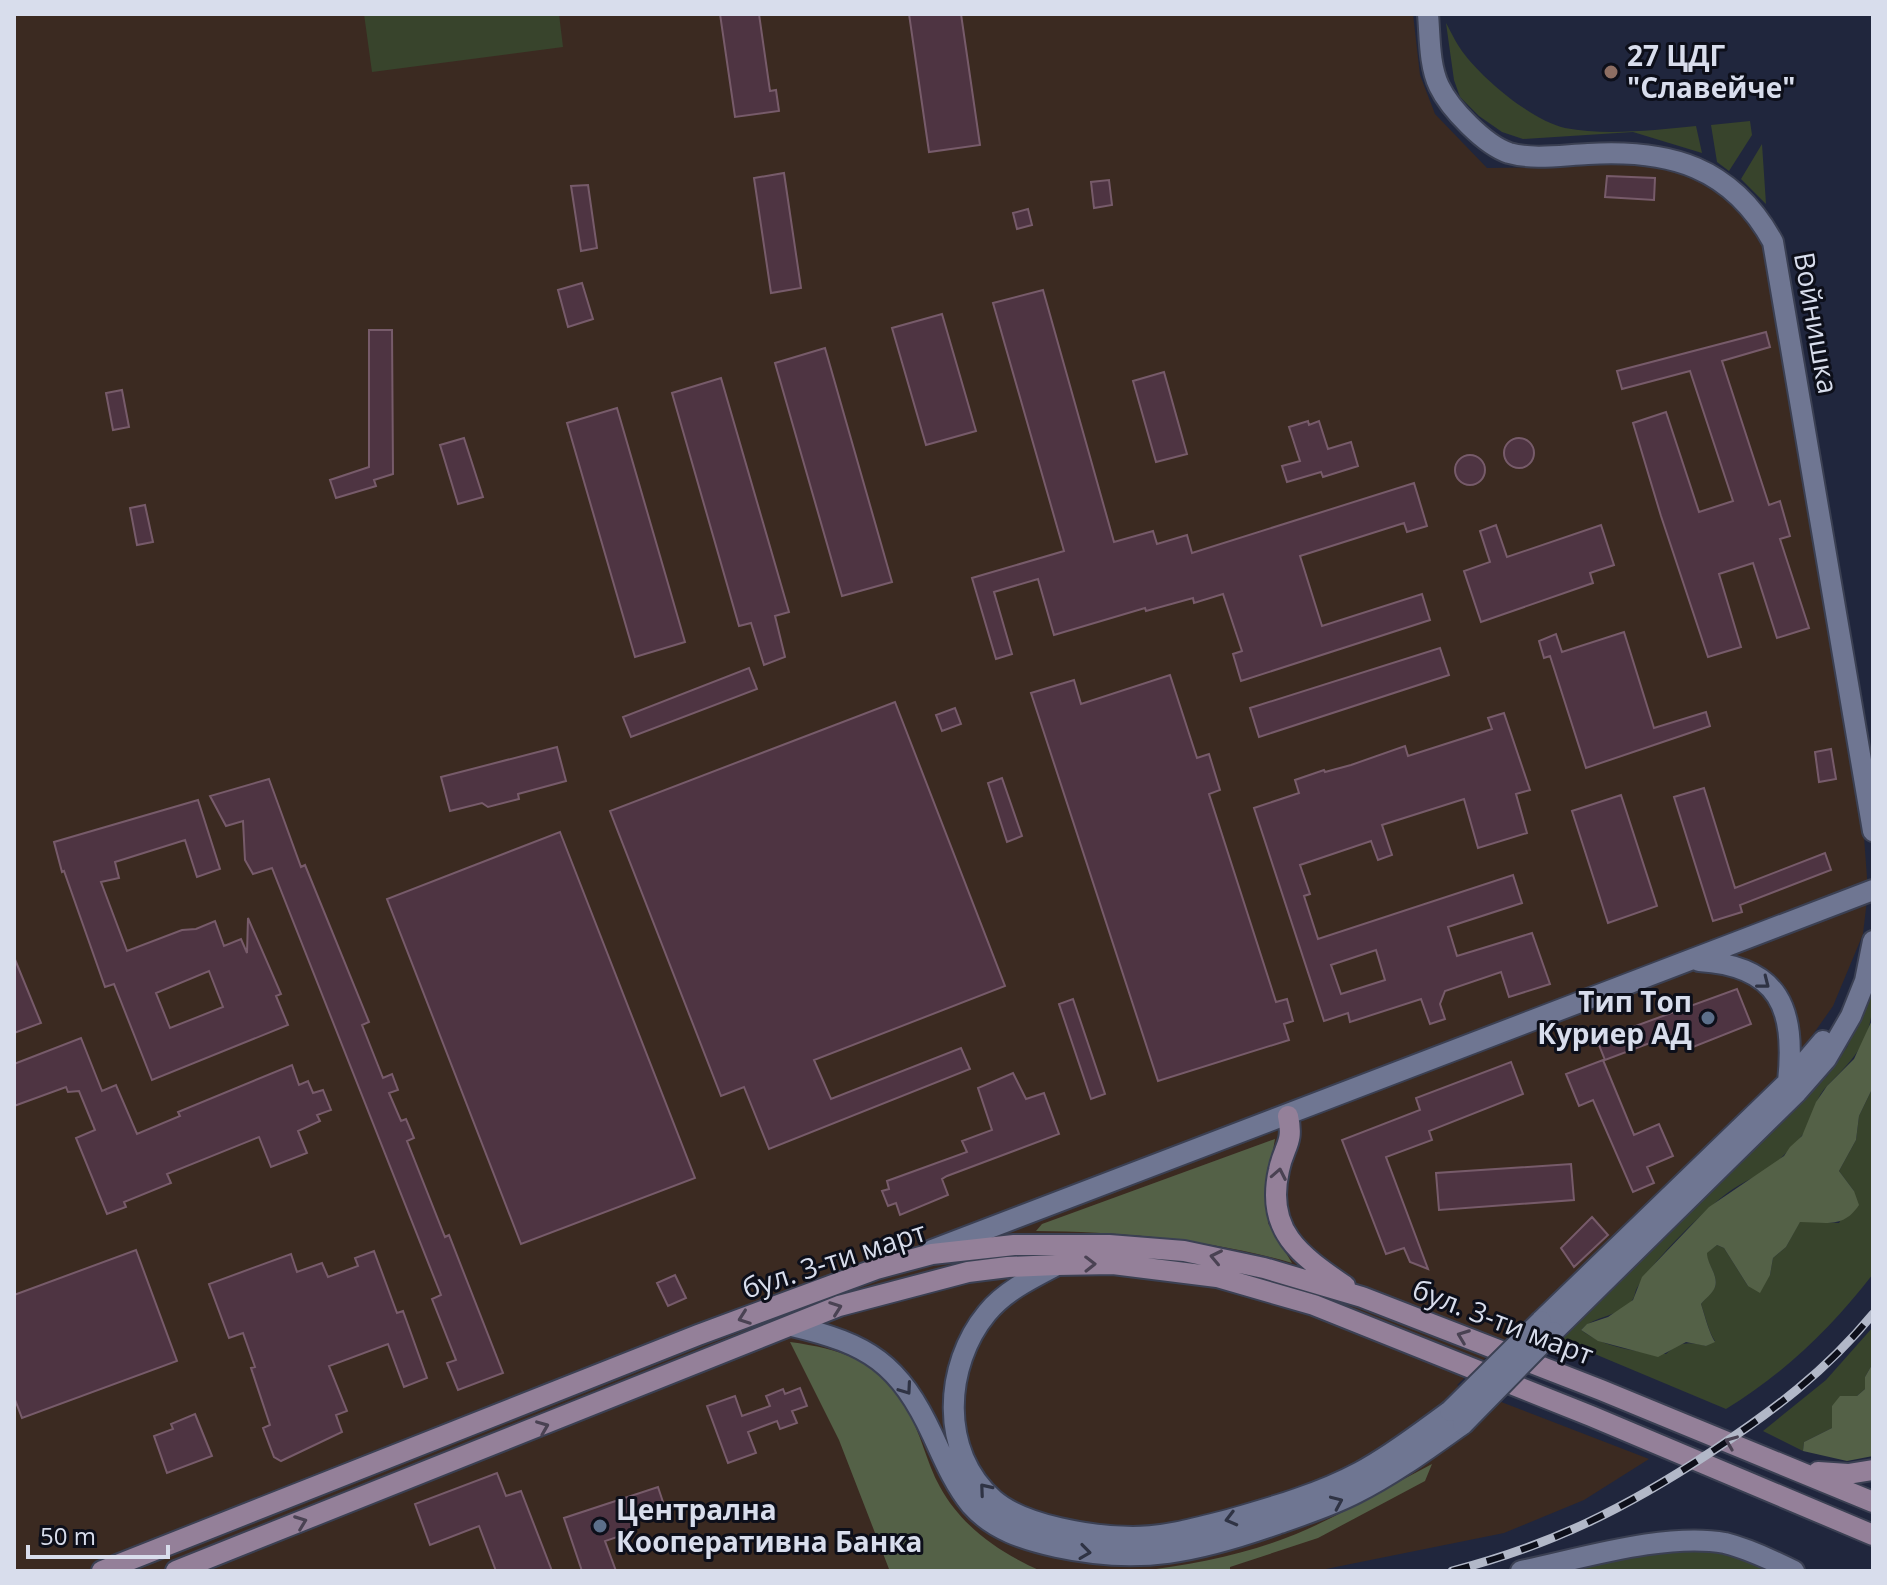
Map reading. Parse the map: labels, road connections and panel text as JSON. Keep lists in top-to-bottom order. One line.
{"streets":{"main road":["бул. 3-ти март"],"street":["Войнишка"]},"places":["27 ЦДГ \"Славейче\"","Тип Топ Куриер АД","Централна Кооперативна Банка"],"scale_bar":"50 m"}
